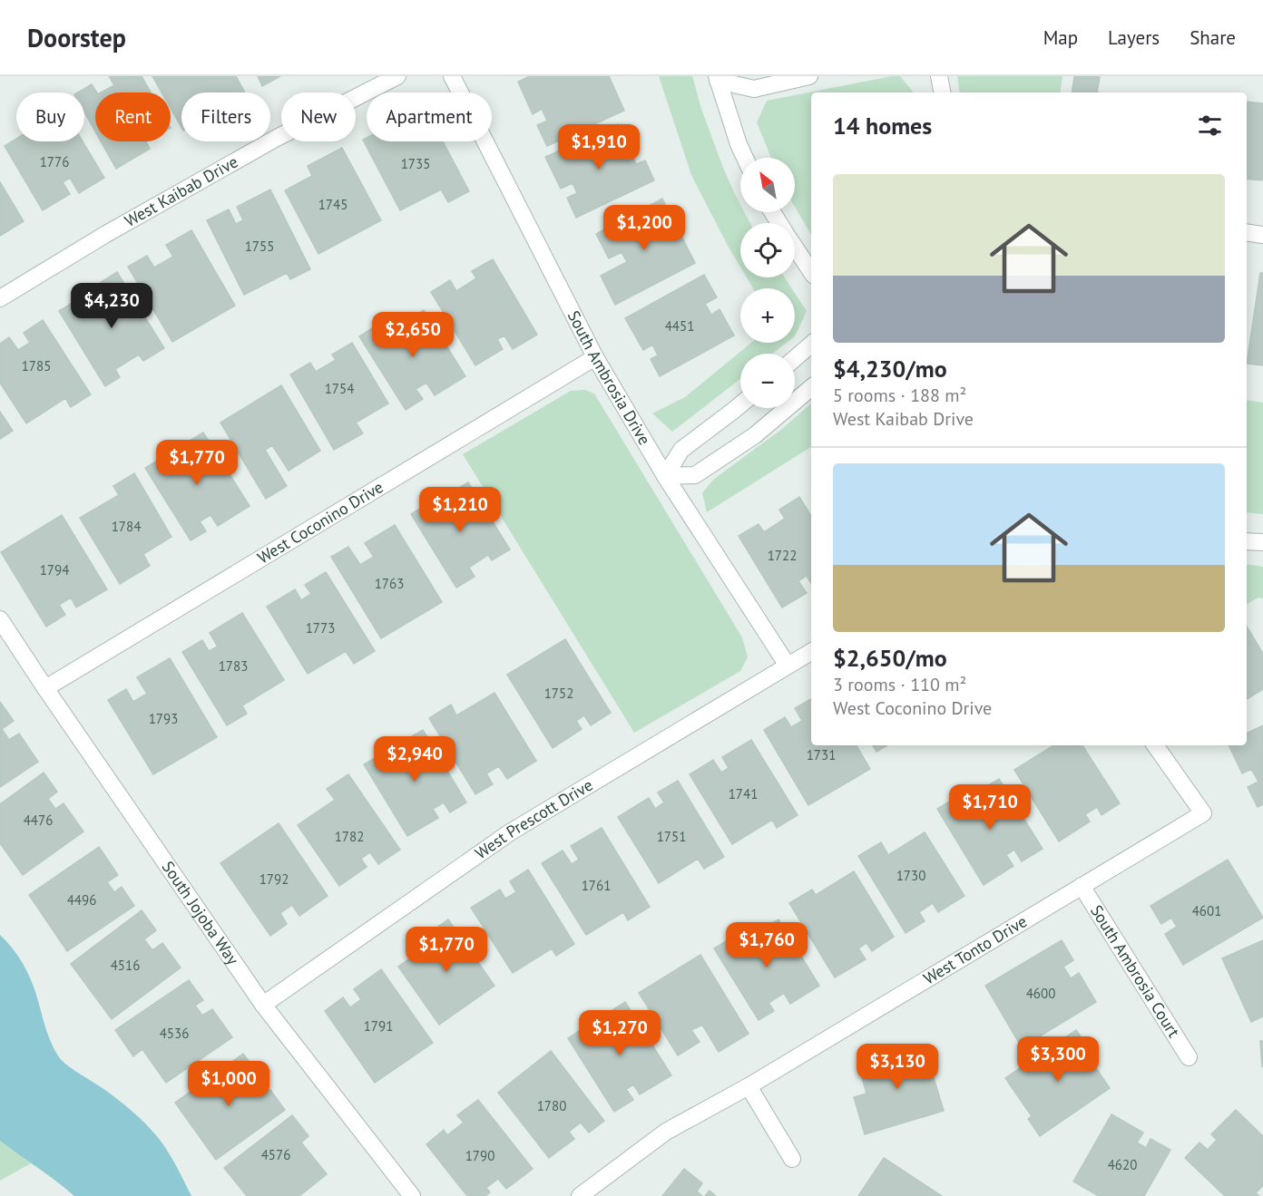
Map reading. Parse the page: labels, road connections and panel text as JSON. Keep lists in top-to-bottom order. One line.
{"streets":{"street":["West Kaibab Drive","South Ambrosia Drive","West Coconino Drive","West Prescott Drive","South Jojoba Way","West Tonto Drive","South Ambrosia Court"]},"crossings":[["South Ambrosia Drive","West Coconino Drive"],["South Ambrosia Drive","West Prescott Drive"],["West Coconino Drive","South Jojoba Way"],["West Prescott Drive","South Jojoba Way"],["West Tonto Drive","South Ambrosia Court"]],"house_numbers":["1776","1735","1745","1755","4451","1785","1754","1784","1722","1794","1763","1773","1783","1752","1793","1731","1741","4476","1782","1751","1730","1792","1761","4496","4601","4516","4600","1791","4536","1780","4576","1790","4620"],"north":"top left","page":{"header":"Doorstep","nav":["Map","Layers","Share"],"chip":["Buy","Rent","Filters","New","Apartment"],"heading":"14 homes","price":["$1,910","$1,200","$4,230","$2,650","$1,770","$1,210","$2,940","$1,710","$1,760","$1,770","$1,270","$3,300","$3,130","$1,000"],"map_buttons":["+","−"],"list":[{"name":"$4,230/mo","note":"5 rooms · 188 m² · West Kaibab Drive"},{"name":"$2,650/mo","note":"3 rooms · 110 m² · West Coconino Drive"}]}}
